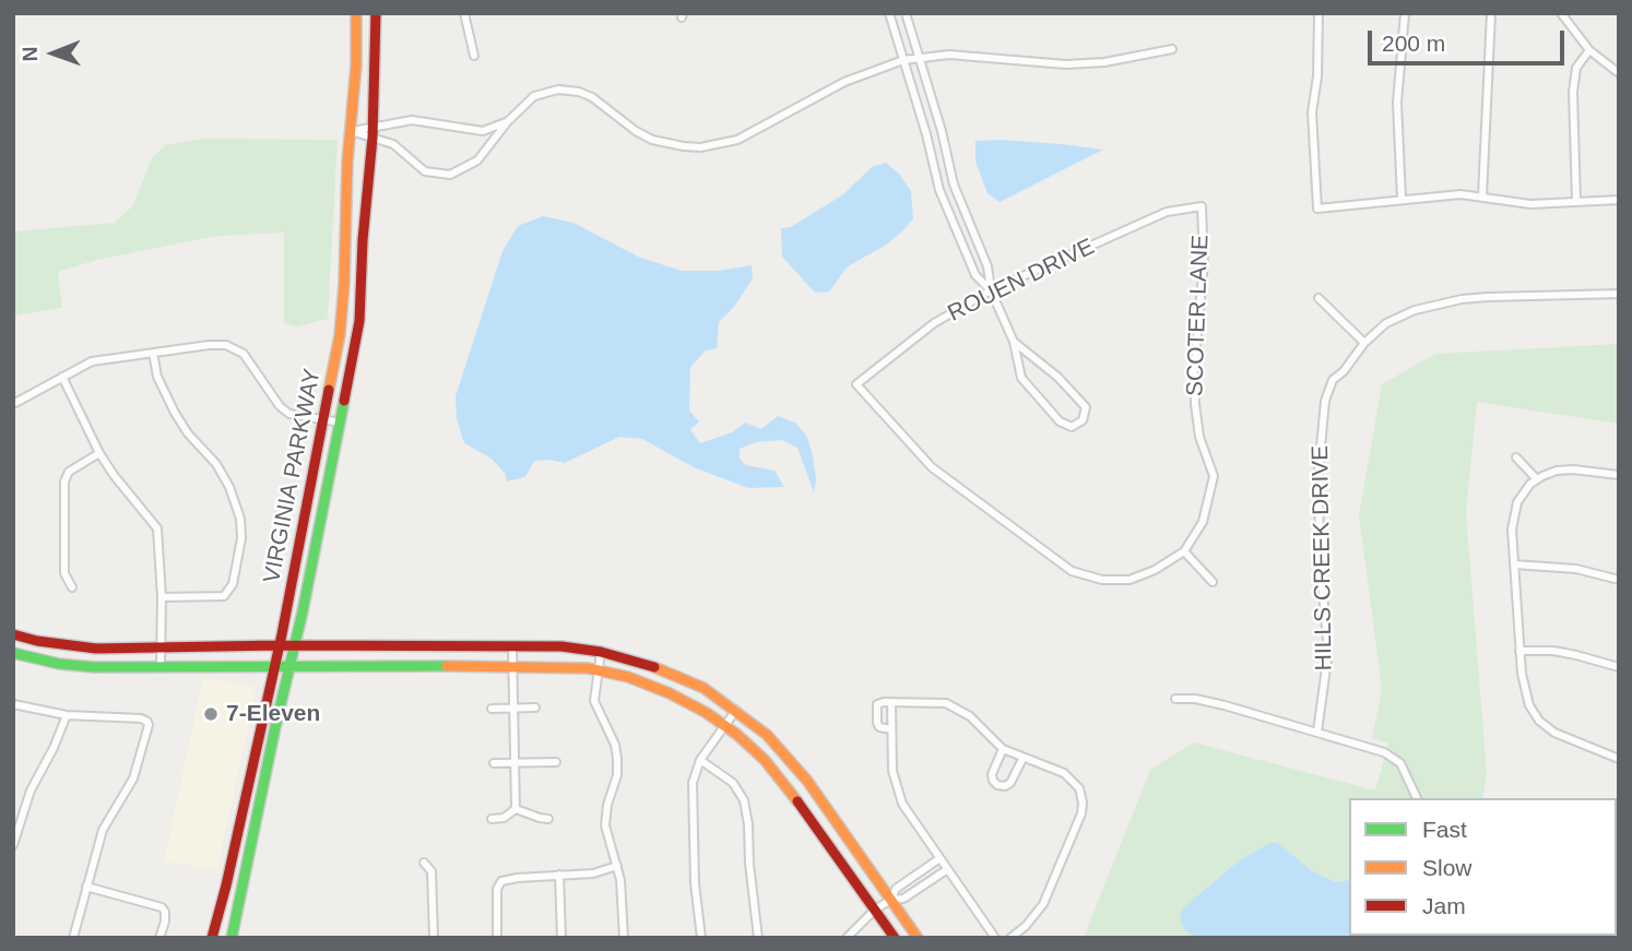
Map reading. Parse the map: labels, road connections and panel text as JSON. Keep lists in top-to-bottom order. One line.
{"streets":{"main road":["VIRGINIA PARKWAY"],"street":["ROUEN DRIVE","SCOTER LANE","HILLS CREEK DRIVE"]},"crossings":[["ROUEN DRIVE","SCOTER LANE"]],"places":["7-Eleven"],"legend":["Fast","Slow","Jam"],"scale_bar":"200 m","north":"left"}
